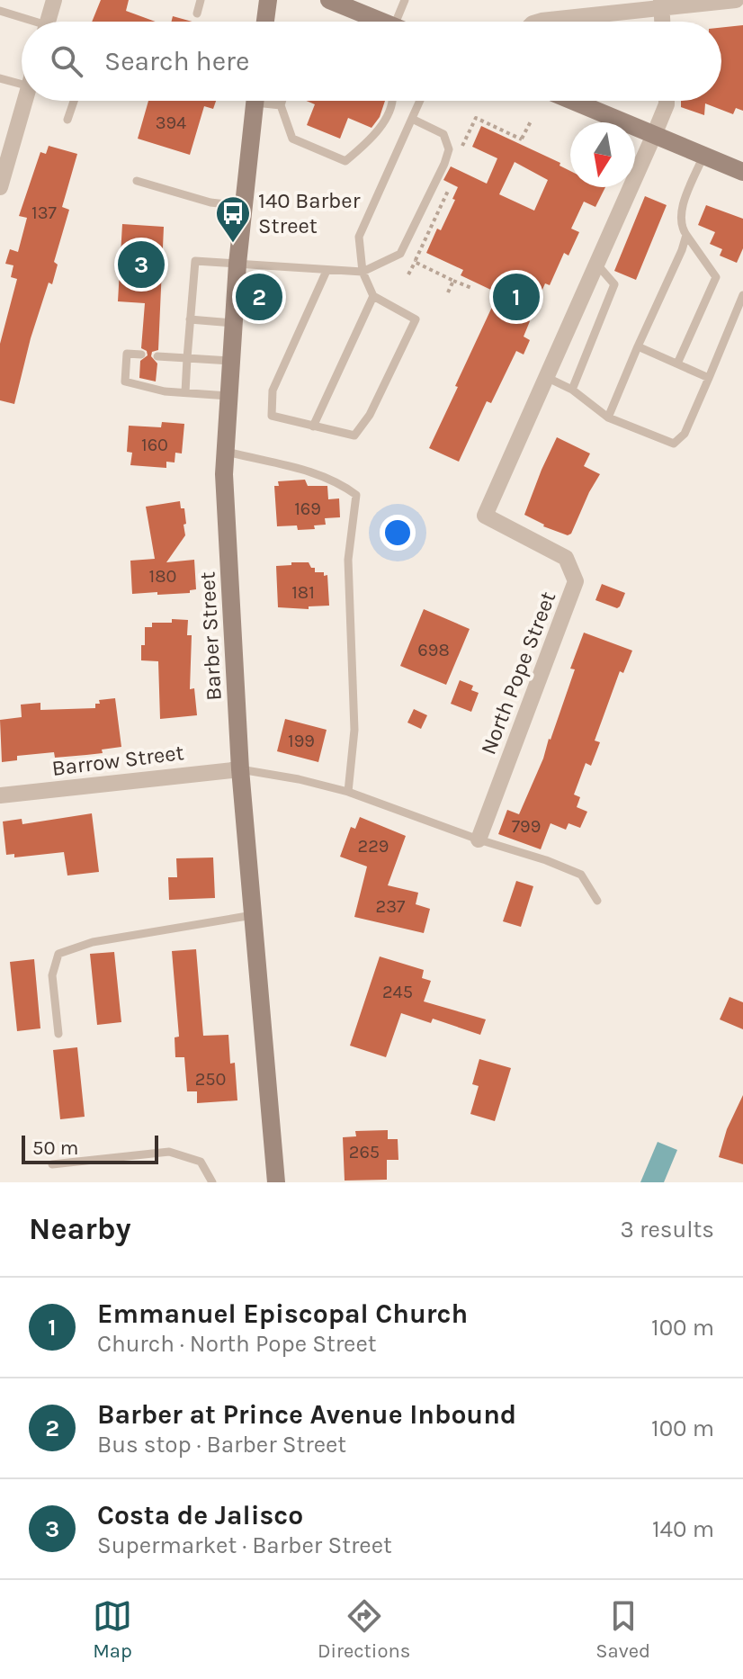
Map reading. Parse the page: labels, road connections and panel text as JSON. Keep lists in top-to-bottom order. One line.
{"streets":{"street":["Barber Street","North Pope Street","Barrow Street"]},"crossings":[["Barber Street","Barrow Street"]],"places":{"bus stop":["140 Barber Street"]},"house_numbers":["394","137","160","169","180","181","698","199","799","229","237","245","250","265"],"scale_bar":"50 m","north":"bottom","page":{"search":"Search here","pins":["3","1","2"],"scale":"50 m","heading":["Nearby","3 results"],"list":[{"mark":"1","name":"Emmanuel Episcopal Church","note":"Church · North Pope Street","value":"100 m"},{"mark":"2","name":"Barber at Prince Avenue Inbound","note":"Bus stop · Barber Street","value":"100 m"},{"mark":"3","name":"Costa de Jalisco","note":"Supermarket · Barber Street","value":"140 m"}],"nav":["Map","Directions","Saved"]}}
